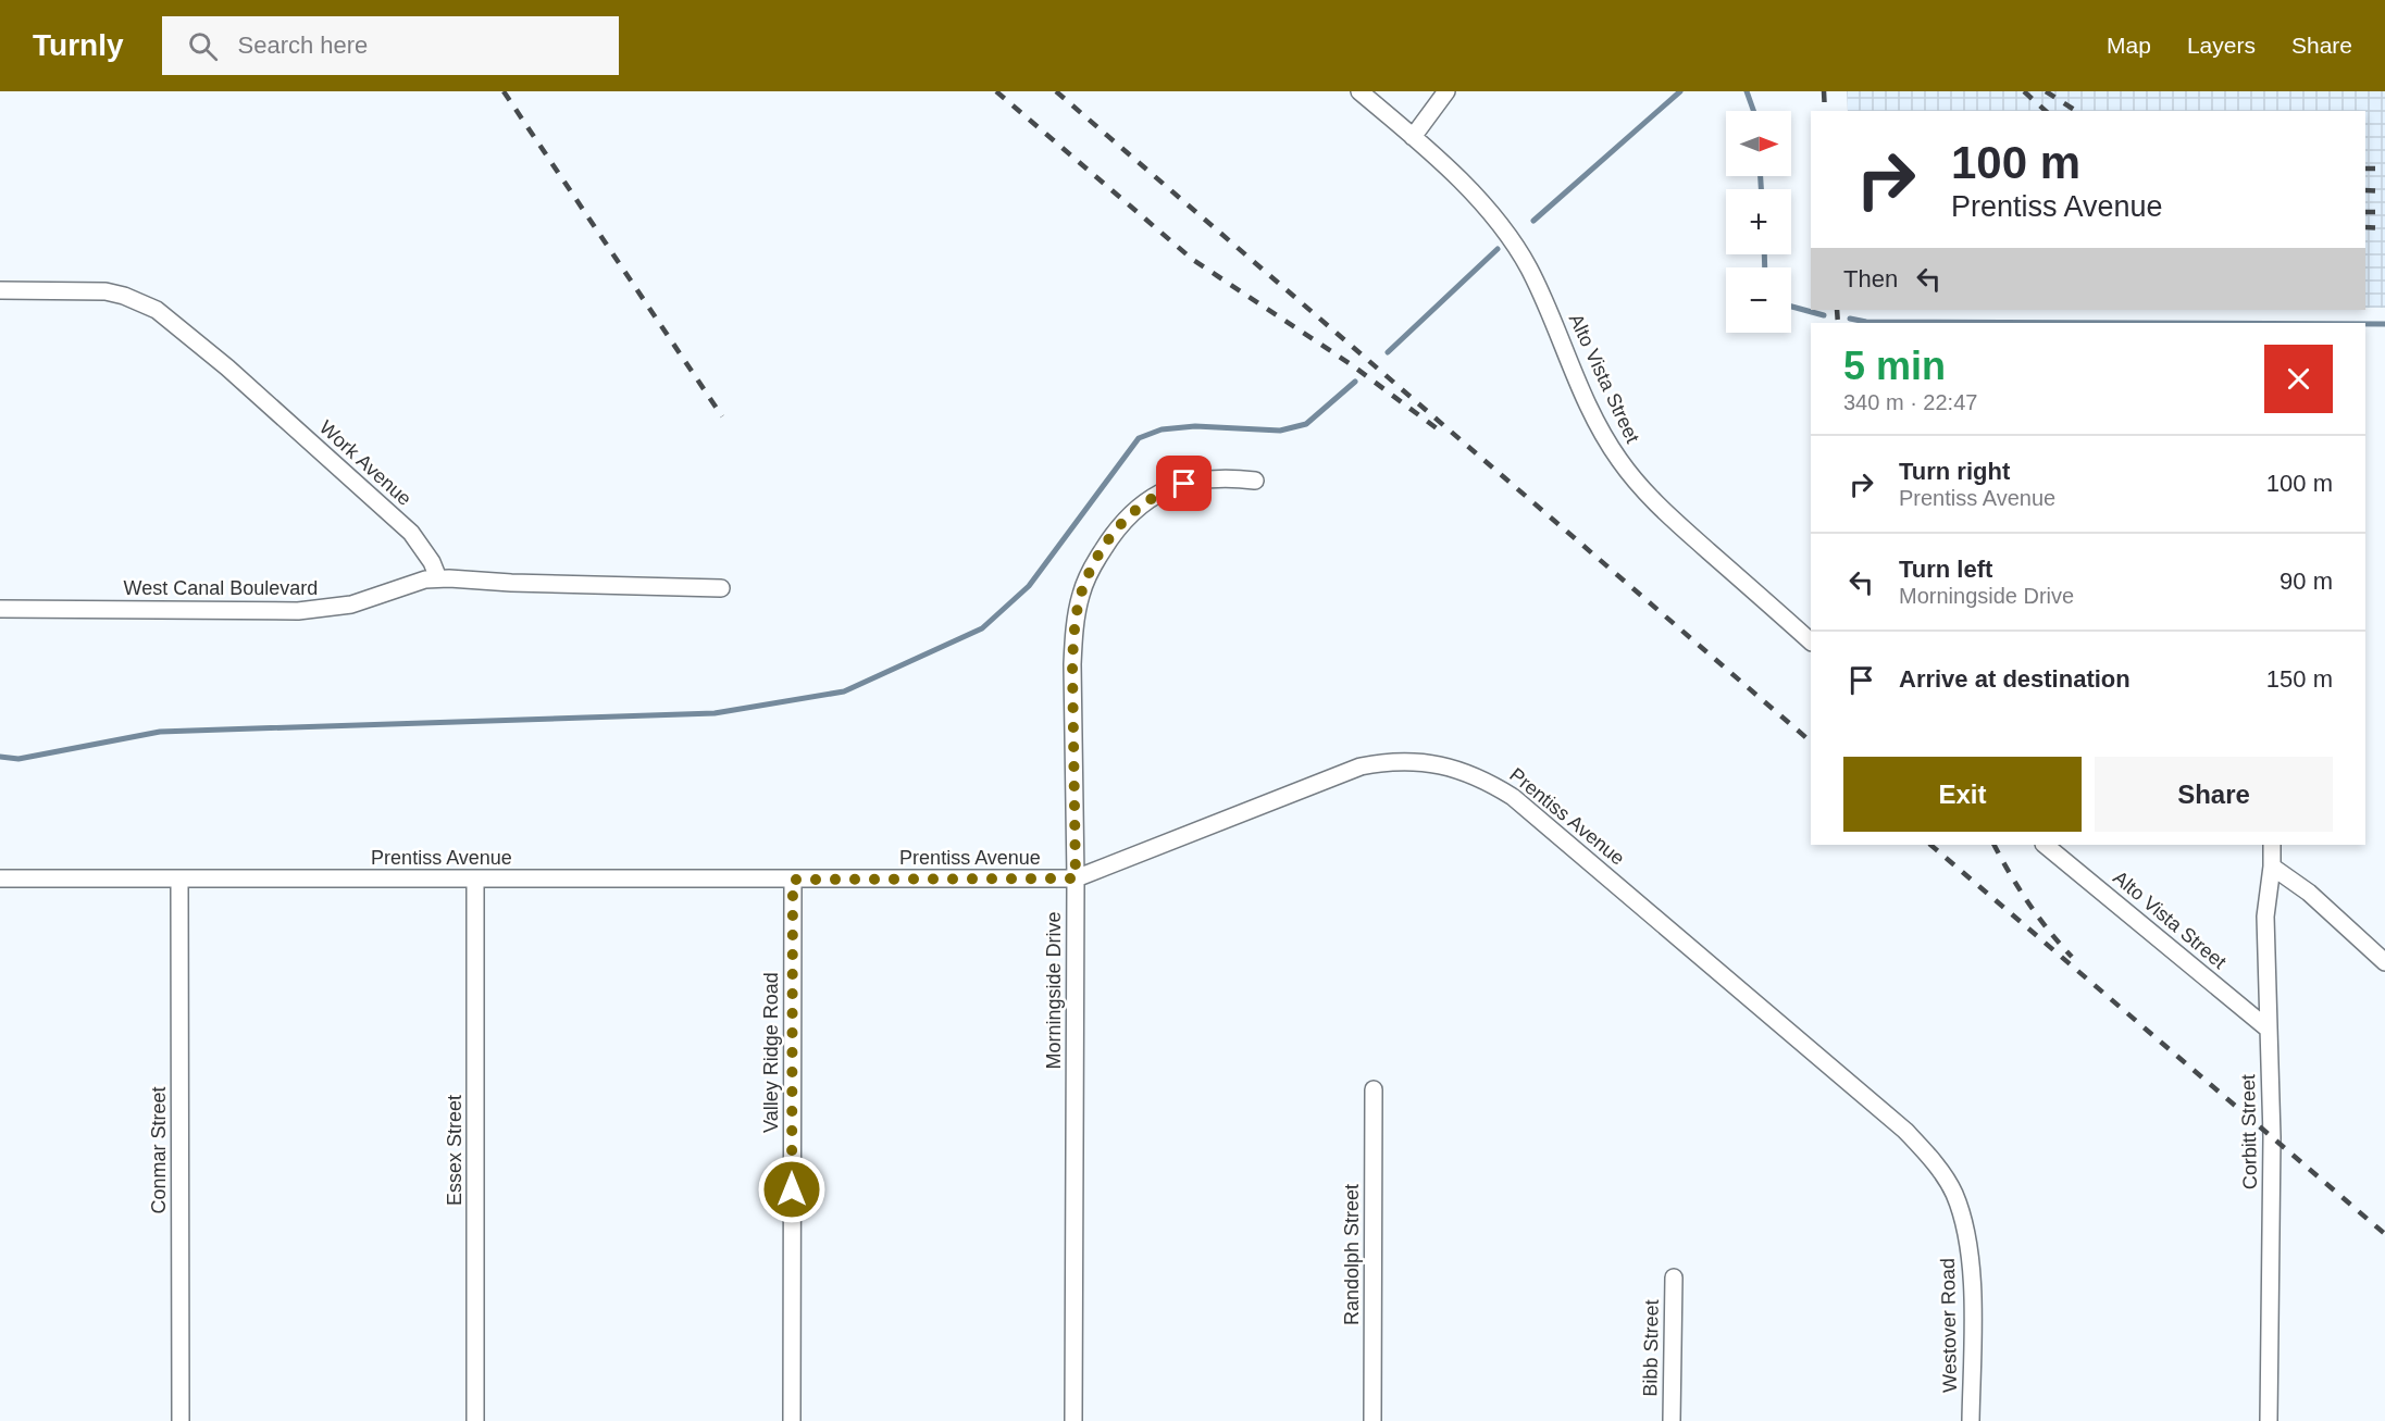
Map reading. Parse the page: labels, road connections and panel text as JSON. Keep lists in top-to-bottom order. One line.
{"streets":{"street":["Alto Vista Street","Work Avenue","West Canal Boulevard","Prentiss Avenue","Morningside Drive","Valley Ridge Road","Corbitt Street","Conmar Street","Essex Street","Randolph Street","Westover Road","Bibb Street"]},"crossings":[["Alto Vista Street","Corbitt Street"],["Work Avenue","West Canal Boulevard"],["Prentiss Avenue","Morningside Drive"],["Prentiss Avenue","Valley Ridge Road"],["Prentiss Avenue","Conmar Street"],["Prentiss Avenue","Essex Street"],["Prentiss Avenue","Westover Road"]],"north":"right","page":{"header":"Turnly","search":"Search here","nav":["Map","Layers","Share"],"map_buttons":["+","−"],"turn":["100 m","Prentiss Avenue"],"then":"Then","heading":["5 min","340 m · 22:47"],"list":[{"name":"Turn right","note":"Prentiss Avenue","value":"100 m"},{"name":"Turn left","note":"Morningside Drive","value":"90 m"},{"name":"Arrive at destination","value":"150 m"}],"buttons":["Exit","Share"]}}
